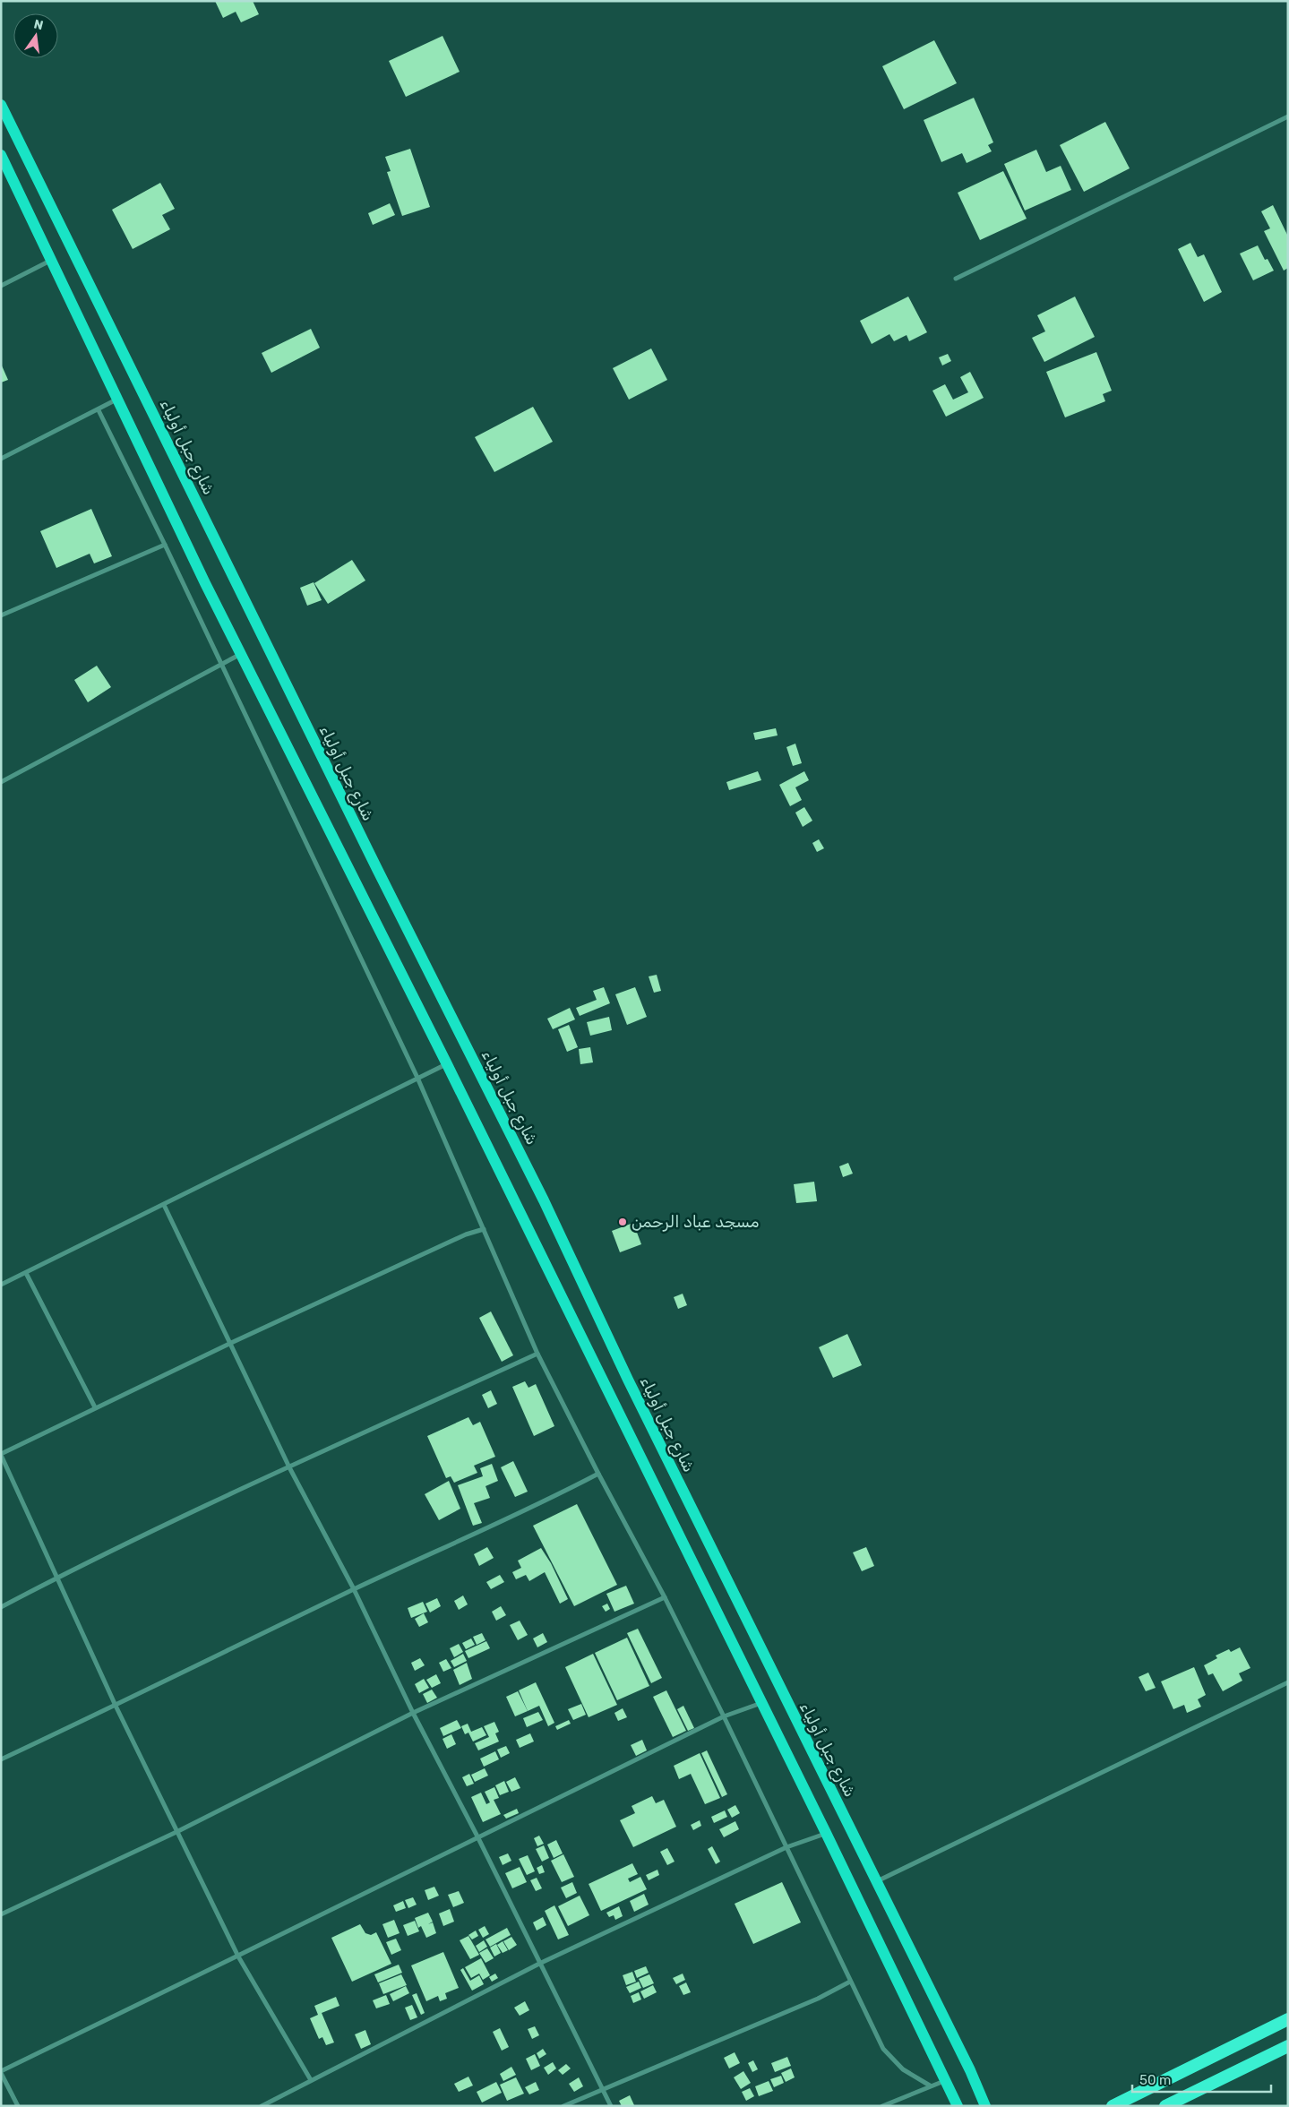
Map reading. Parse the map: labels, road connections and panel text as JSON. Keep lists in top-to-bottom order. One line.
{"streets":{"main road":["شارع جبل أولياء"]},"places":["مسجد عباد الرحمن"],"scale_bar":"50 m","north":"top"}
